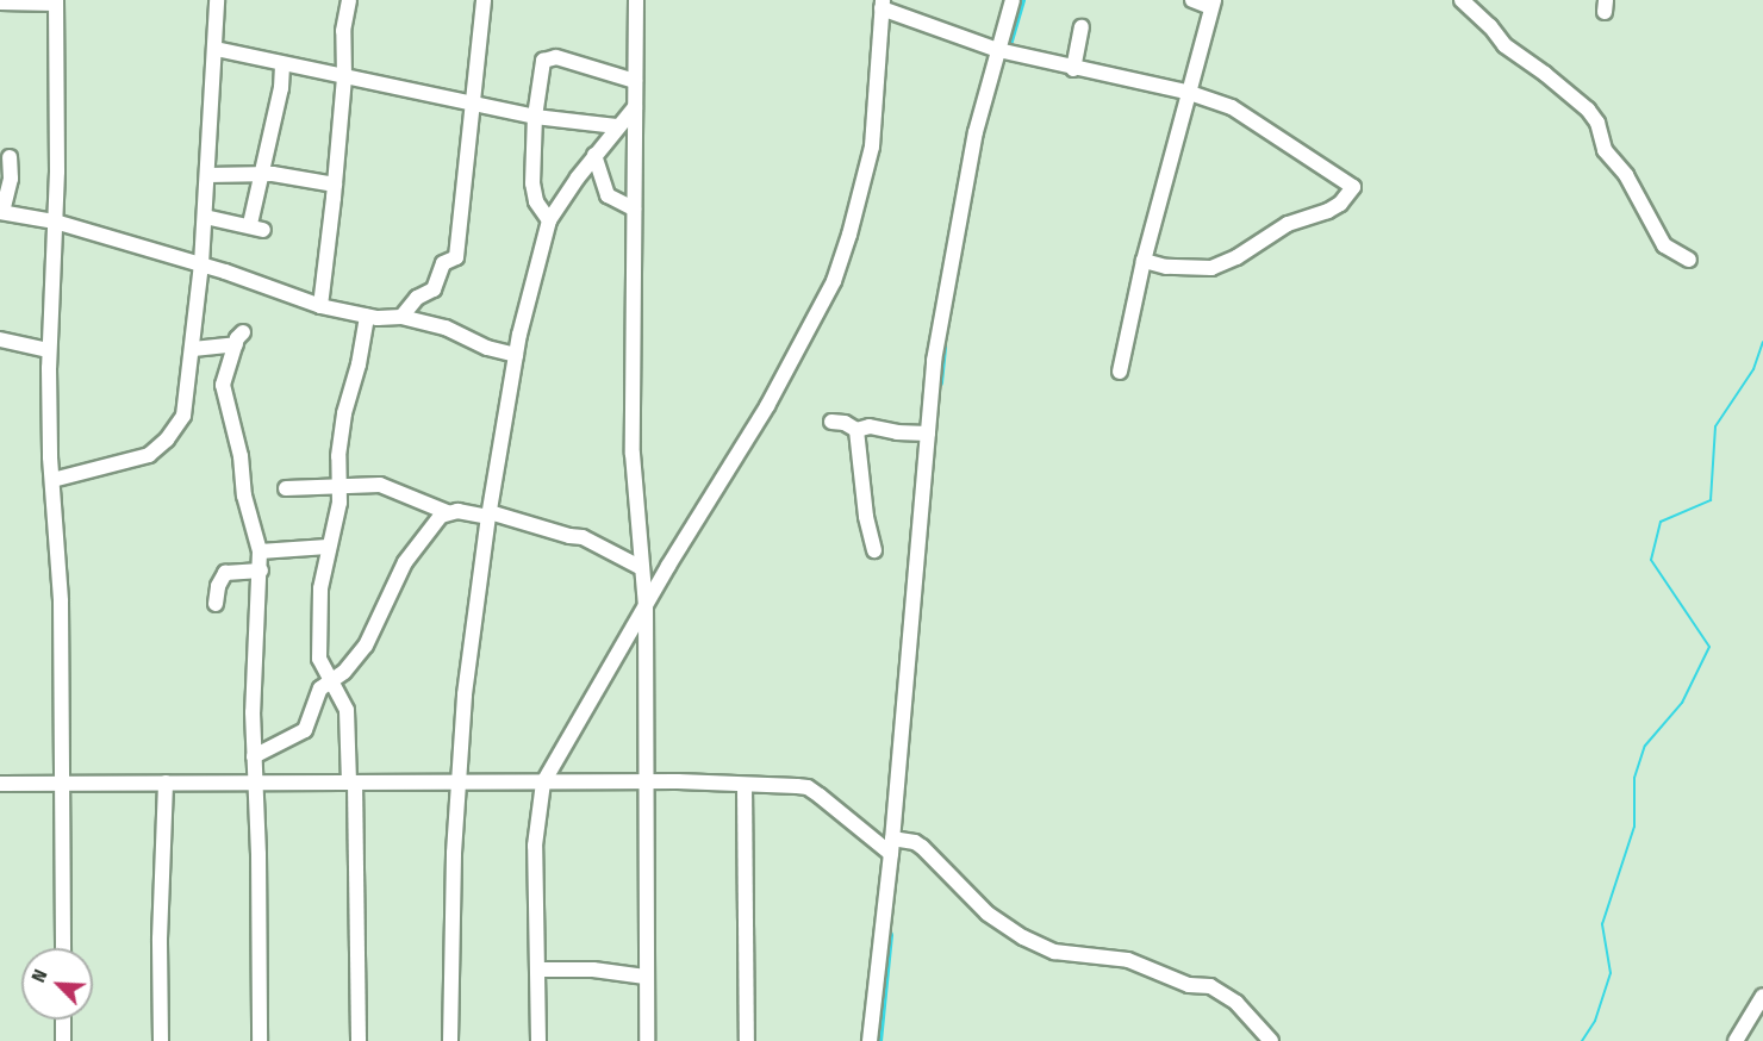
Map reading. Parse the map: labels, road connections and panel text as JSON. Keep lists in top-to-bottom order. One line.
{"north":"top left"}
